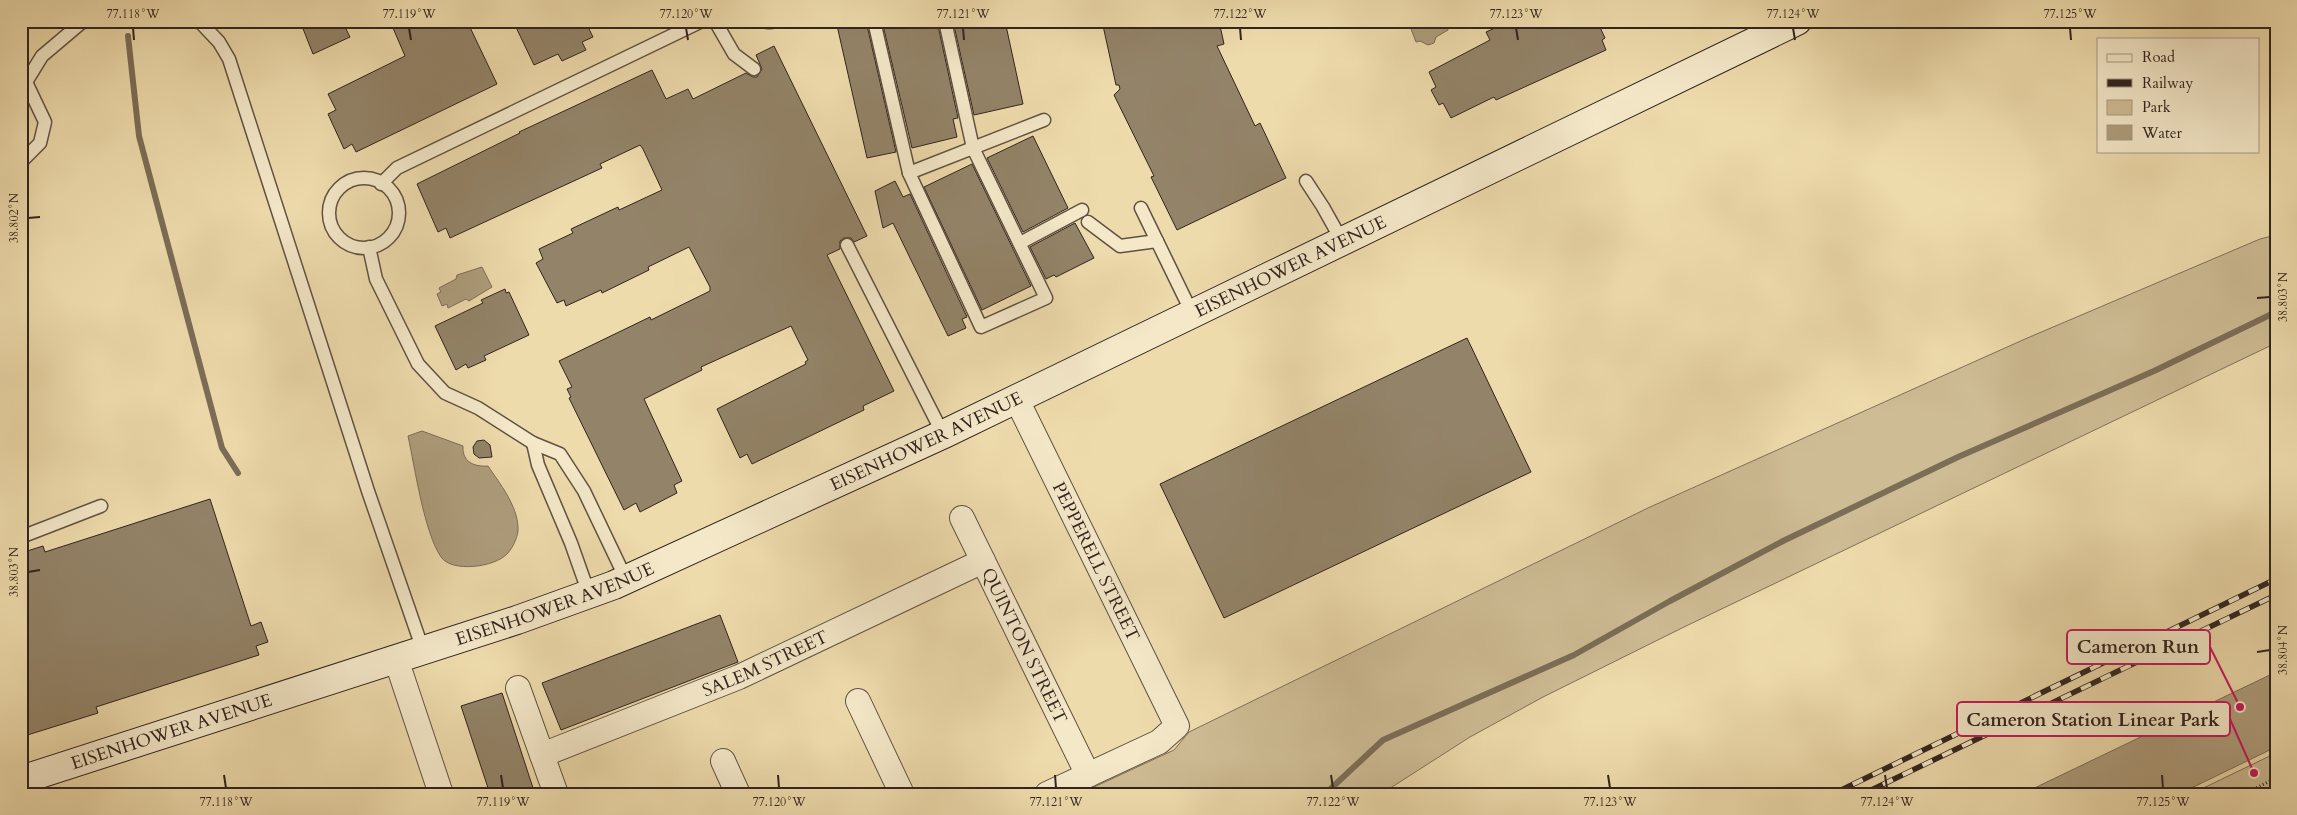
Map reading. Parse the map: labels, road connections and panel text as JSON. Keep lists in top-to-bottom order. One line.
{"streets":{"main road":["EISENHOWER AVENUE"],"street":["PEPPERELL STREET","QUINTON STREET","SALEM STREET"]},"crossings":[["EISENHOWER AVENUE","PEPPERELL STREET"],["PEPPERELL STREET","QUINTON STREET"],["QUINTON STREET","SALEM STREET"]],"places":["Cameron Run","Cameron Station Linear Park"],"legend":["Road","Railway","Park","Water"],"coordinates":["77.118°W","77.119°W","77.120°W","77.121°W","77.122°W","77.123°W","77.124°W","77.125°W","38.802°N","38.803°N","38.804°N"]}
